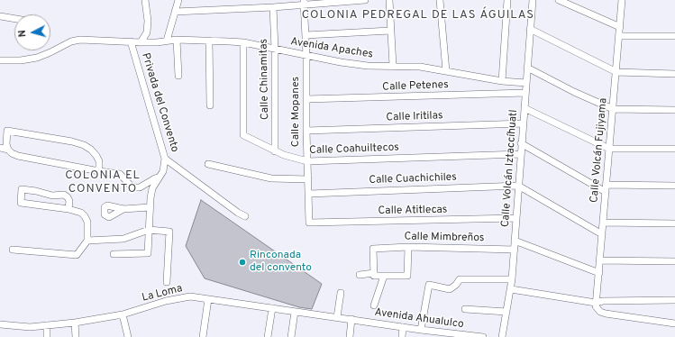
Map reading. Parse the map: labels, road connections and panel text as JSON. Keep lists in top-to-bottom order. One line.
{"streets":{"street":["Avenida Apaches","Calle Chinamitas","Calle Petenes","Privada del Convento","Calle Mopanes","Calle Iritilas","Calle Coahuiltecos","Calle Volcán Fujiyama","Calle Volcán Iztaccíhuatl","Calle Cuachichiles","Calle Atitlecas","Calle Mimbreños","La Loma","Avenida Ahualulco"]},"crossings":[["Avenida Apaches","Calle Chinamitas"],["Avenida Apaches","Privada del Convento"],["Avenida Apaches","Calle Mopanes"],["Avenida Apaches","Calle Coahuiltecos"],["Avenida Apaches","Calle Volcán Iztaccíhuatl"],["Calle Chinamitas","Calle Coahuiltecos"],["Calle Petenes","Calle Mopanes"],["Calle Petenes","Calle Volcán Iztaccíhuatl"],["Calle Mopanes","Calle Iritilas"],["Calle Mopanes","Calle Coahuiltecos"],["Calle Mopanes","Calle Cuachichiles"],["Calle Mopanes","Calle Atitlecas"],["Calle Iritilas","Calle Volcán Iztaccíhuatl"],["Calle Coahuiltecos","Calle Volcán Iztaccíhuatl"],["Calle Volcán Iztaccíhuatl","Calle Cuachichiles"],["Calle Volcán Iztaccíhuatl","Calle Atitlecas"],["Calle Volcán Iztaccíhuatl","Calle Mimbreños"],["La Loma","Avenida Ahualulco"]],"districts":["COLONIA PEDREGAL DE LAS ÁGUILAS","COLONIA EL CONVENTO"],"places":["Rinconada del convento"],"north":"left"}
